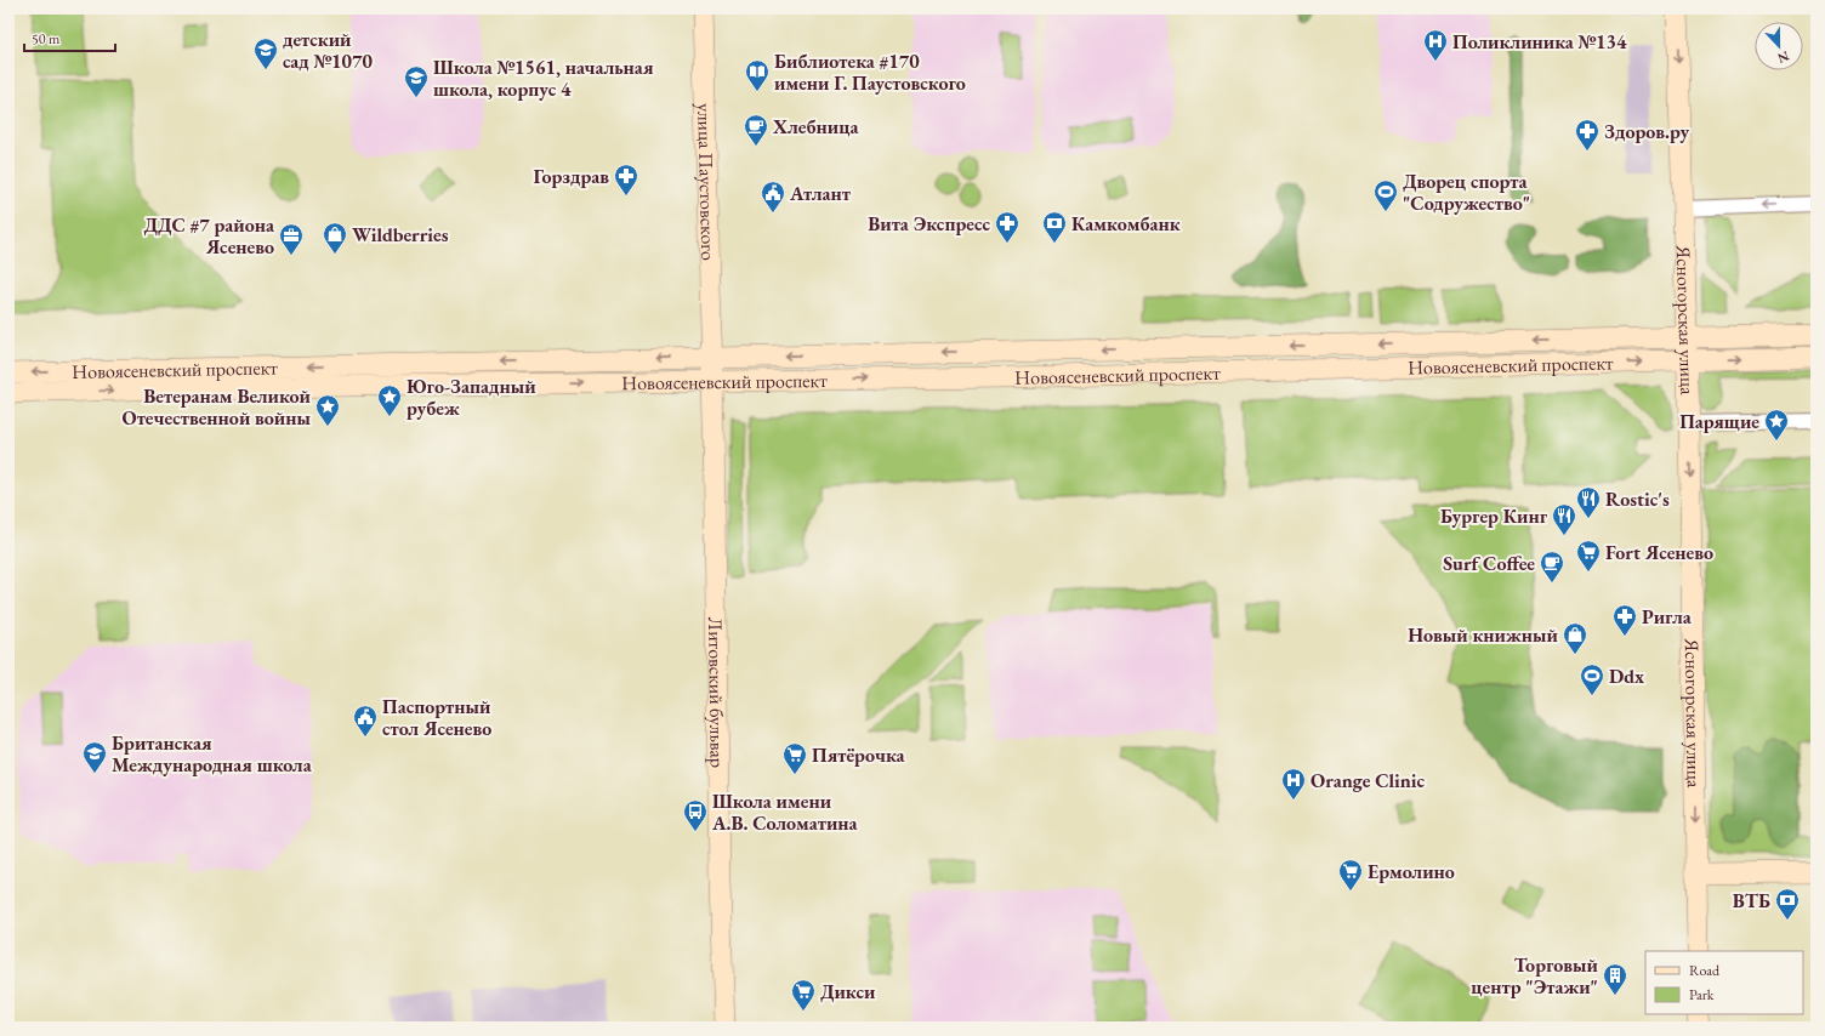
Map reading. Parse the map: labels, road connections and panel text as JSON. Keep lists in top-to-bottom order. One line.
{"streets":{"main road":["улица Паустовского","Ясногорская улица","Новоясеневский проспект","Литовский бульвар"]},"crossings":[["улица Паустовского","Новоясеневский проспект"],["улица Паустовского","Литовский бульвар"],["Ясногорская улица","Новоясеневский проспект"],["Новоясеневский проспект","Литовский бульвар"]],"one_way":["Ясногорская улица"],"places":{"hospital":["Поликлиника №134","Orange Clinic"],"school or university":["детский сад №1070","Школа №1561, начальная школа, корпус 4","Британская Международная школа"],"library":["Библиотека #170 имени Г. Паустовского"],"cafe":["Хлебница","Surf Coffee"],"pharmacy":["Здоров.ру","Горздрав","Вита Экспресс","Ригла"],"sports":["Дворец спорта \"Содружество\"","Ddx"],"public building":["Атлант","Паспортный стол Ясенево"],"bank":["Камкомбанк","ВТБ"],"shop":["Wildberries","Новый книжный"],"office":["ДДС #7 района Ясенево"],"place":["Юго-Западный рубеж","Ветеранам Великой Отечественной войны","Парящие"],"restaurant":["Rostic's","Бургер Кинг"],"supermarket":["Fort Ясенево","Пятёрочка","Ермолино","Дикси"],"bus stop":["Школа имени А.В. Соломатина"],"building":["Торговый центр \"Этажи\""]},"legend":["Road","Park"],"scale_bar":"50 m","north":"bottom"}
